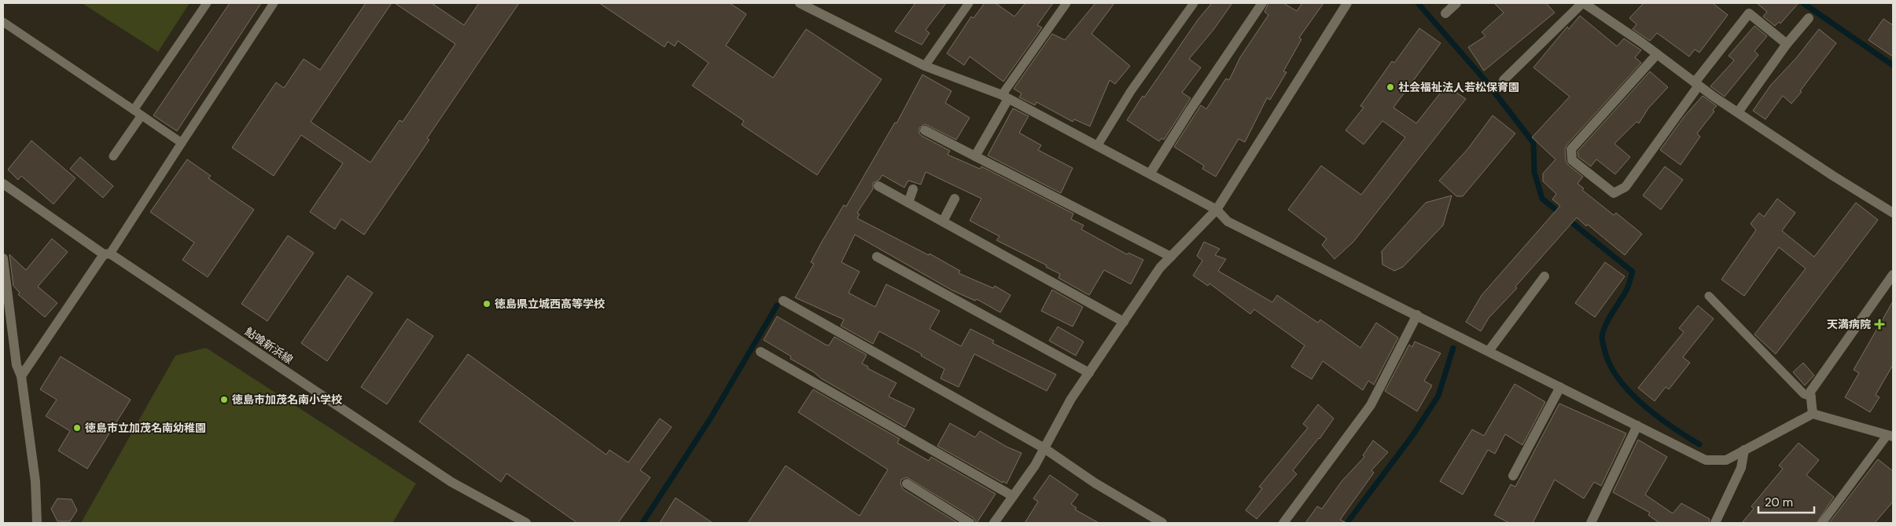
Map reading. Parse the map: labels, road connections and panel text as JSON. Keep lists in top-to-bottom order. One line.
{"streets":{"street":["鮎喰新浜線"]},"places":{"other":["社会福祉法人若松保育園","徳島県立城西高等学校","徳島市加茂名南小学校","徳島市立加茂名南幼稚園"],"health":["天満病院"]},"scale_bar":"20 m"}
